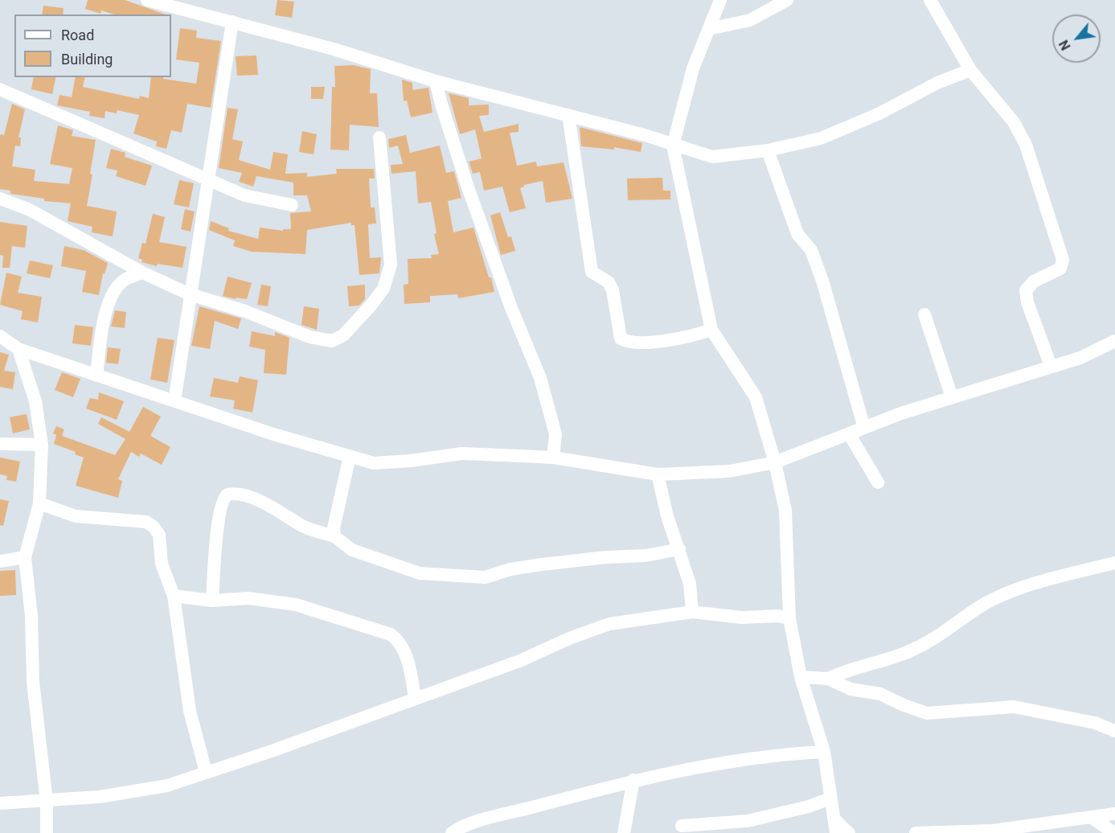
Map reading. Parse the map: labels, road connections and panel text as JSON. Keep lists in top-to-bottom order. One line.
{"legend":["Road","Building"],"north":"bottom left"}
